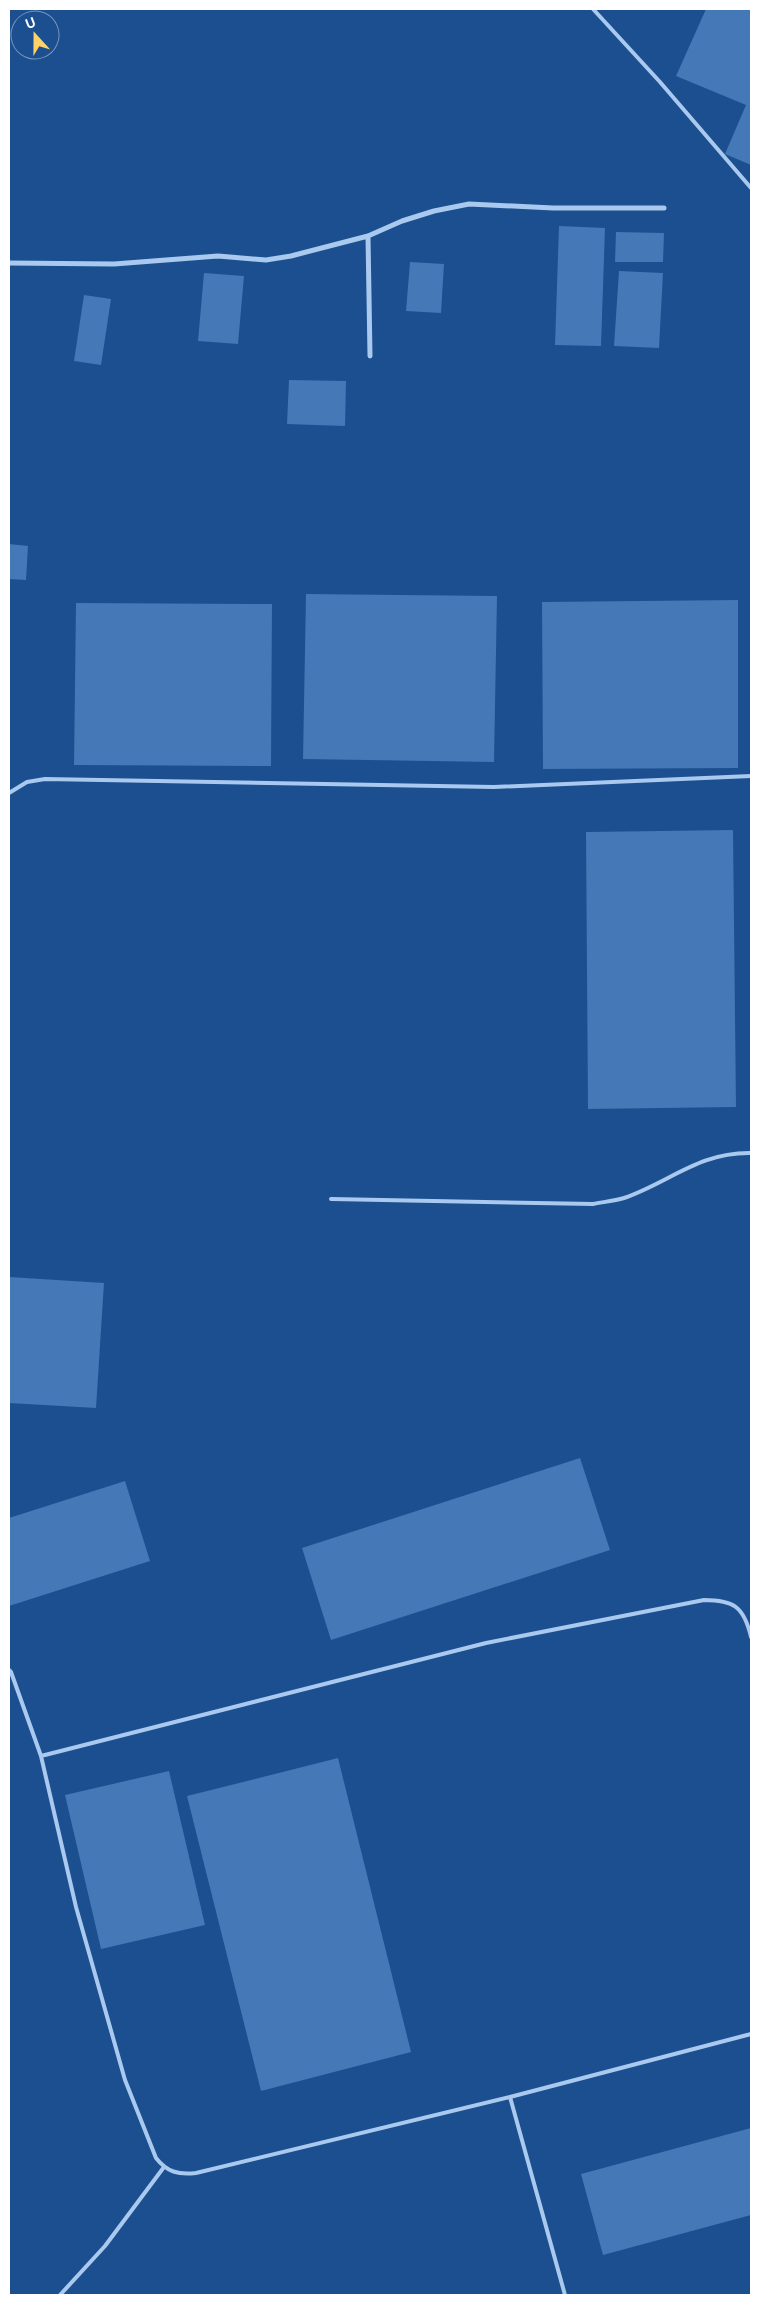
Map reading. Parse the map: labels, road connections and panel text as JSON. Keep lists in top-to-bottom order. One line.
{"north":"top"}
